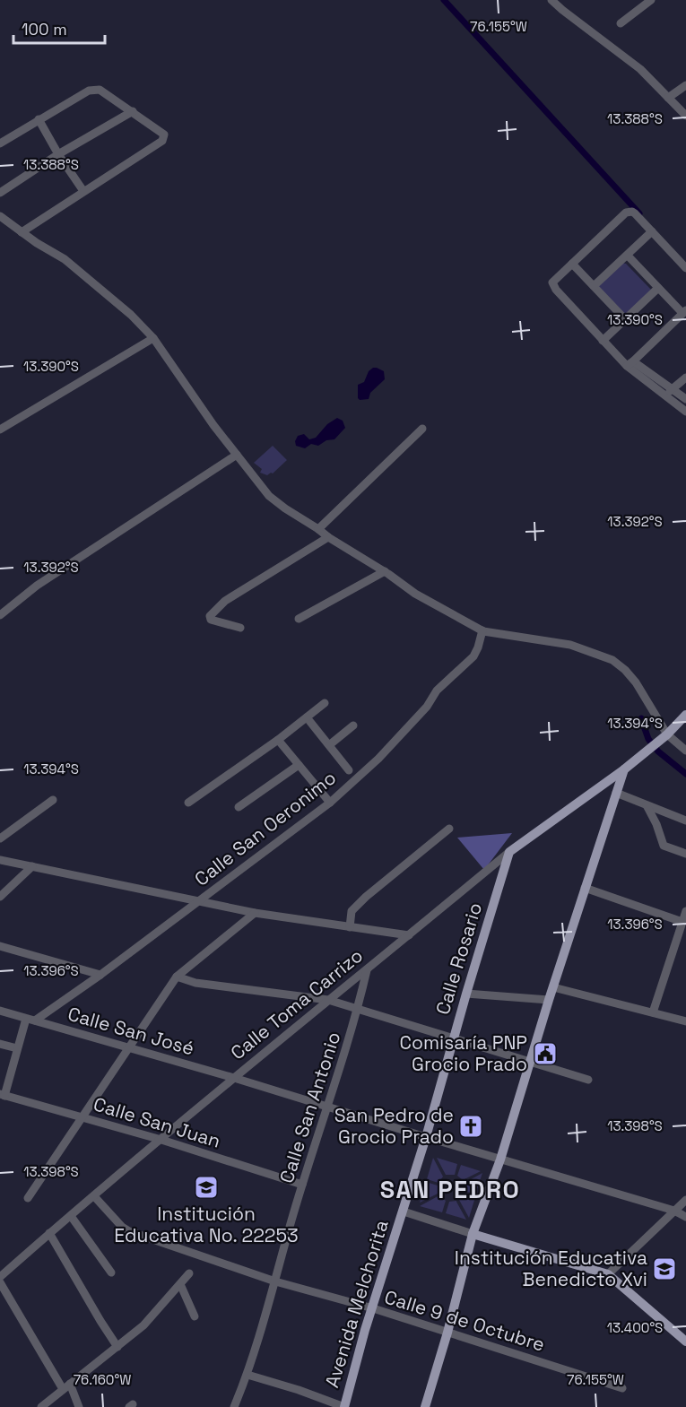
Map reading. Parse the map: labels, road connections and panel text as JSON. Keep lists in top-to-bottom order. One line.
{"streets":{"main road":["Calle Rosario","Calle Toma Carrizo","Avenida Melchorita"],"street":["Calle San Oeronimo","Calle San José","Calle San Antonio","Calle San Juan","Calle 9 de Octubre"]},"crossings":[["Calle San Oeronimo","Calle San José"],["Calle Rosario","Calle Toma Carrizo"],["Calle Rosario","Calle San José"],["Calle Rosario","Avenida Melchorita"],["Calle Toma Carrizo","Calle San José"],["Calle Toma Carrizo","Calle San Antonio"],["Calle Toma Carrizo","Calle San Juan"],["Calle Toma Carrizo","Calle 9 de Octubre"],["Calle San José","Calle San Antonio"],["Calle San Antonio","Calle San Juan"],["Calle San Antonio","Calle 9 de Octubre"],["Avenida Melchorita","Calle 9 de Octubre"]],"districts":["SAN PEDRO"],"places":{"public building":["Comisaría PNP Grocio Prado"],"church":["San Pedro de Grocio Prado"],"school or university":["Institución Educativa No. 22253","Institución Educativa Benedicto Xvi"]},"scale_bar":"100 m","coordinates":["76.155°W","13.388°S","13.390°S","13.392°S","13.394°S","13.396°S","13.398°S","13.400°S","76.160°W"]}
